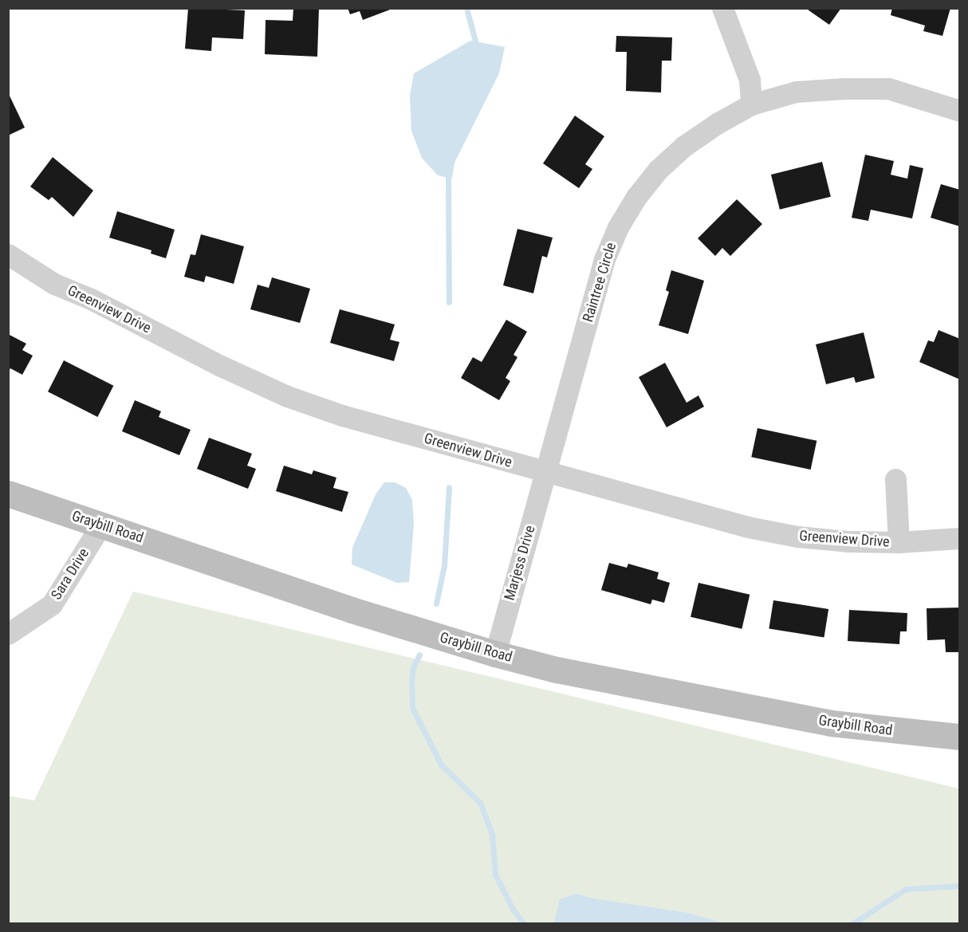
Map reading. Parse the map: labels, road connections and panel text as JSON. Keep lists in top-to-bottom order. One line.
{"streets":{"street":["Raintree Circle","Greenview Drive","Graybill Road","Marjess Drive","Sara Drive"]},"crossings":[["Raintree Circle","Greenview Drive"],["Raintree Circle","Marjess Drive"],["Greenview Drive","Marjess Drive"],["Graybill Road","Marjess Drive"],["Graybill Road","Sara Drive"]]}
